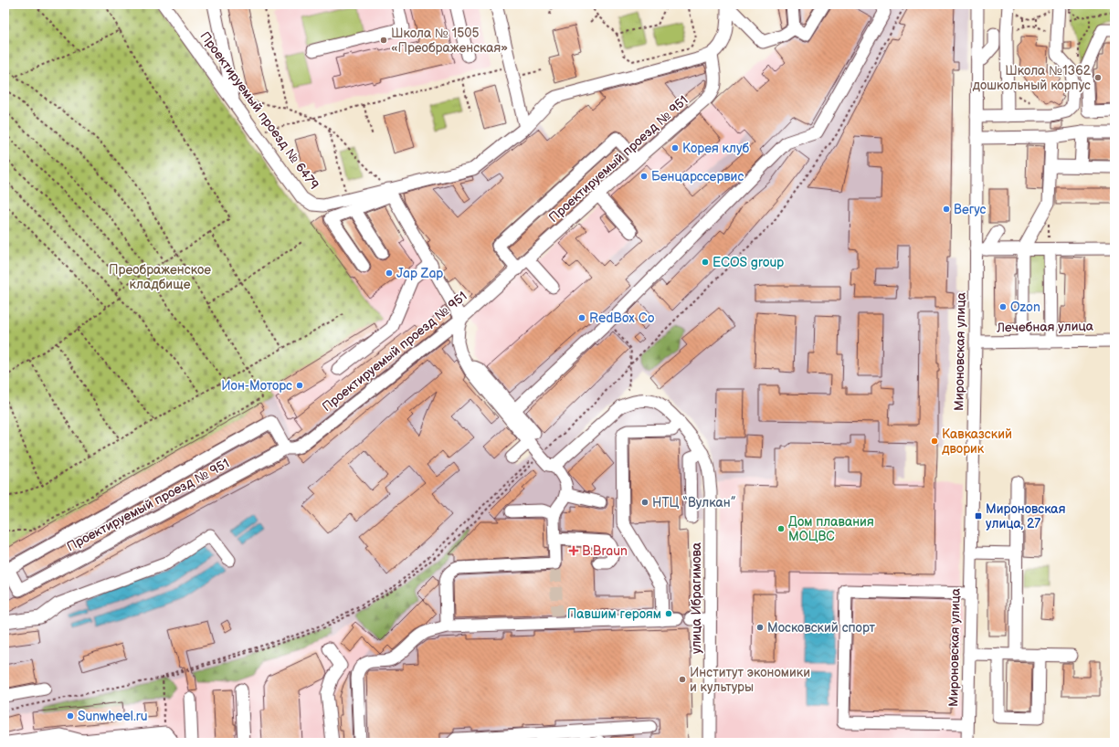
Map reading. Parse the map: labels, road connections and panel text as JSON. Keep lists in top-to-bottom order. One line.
{"streets":{"street":["Проектируемый проезд № 6479","Проектируемый проезд № 951","Лечебная улица","Мироновская улица","улица Ибрагимова"]},"crossings":[["Проектируемый проезд № 6479","Проектируемый проезд № 951"],["Лечебная улица","Мироновская улица"]],"parks":["Преображенское кладбище"],"places":{"other":["Школа № 1505 «Преображенская»","Школа №1362 дошкольный корпус","Корея клуб","Бенцарссервис","Вегус","ECOS group","Jap Zap","Ozon","RedBox Co","Ион-Моторс","Кавказский дворик","НТЦ “Вулкан”","Дом плавания МОЦВС","Павшим героям","Московский спорт","Институт экономики и культуры","Sunwheel.ru"],"transit":["Мироновская улица, 27"],"health":["B.Braun"]}}
